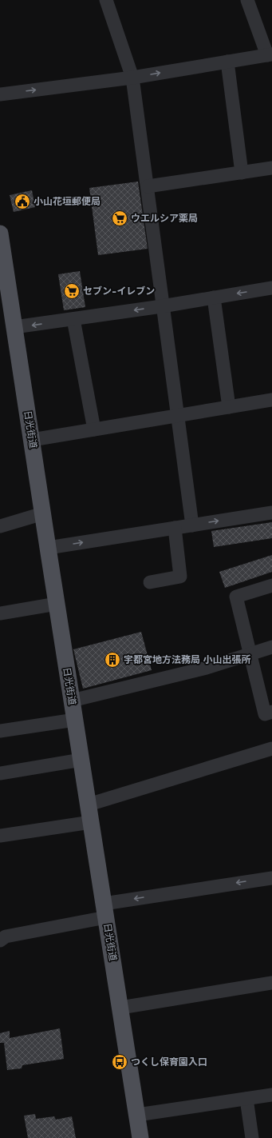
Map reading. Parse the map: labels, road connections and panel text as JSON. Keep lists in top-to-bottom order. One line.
{"streets":{"main road":["日光街道"]},"places":{"public building":["小山花垣郵便局"],"supermarket":["ウエルシア薬局","セブン-イレブン"],"building":["宇都宮地方法務局 小山出張所"],"bus stop":["つくし保育園入口"]}}
